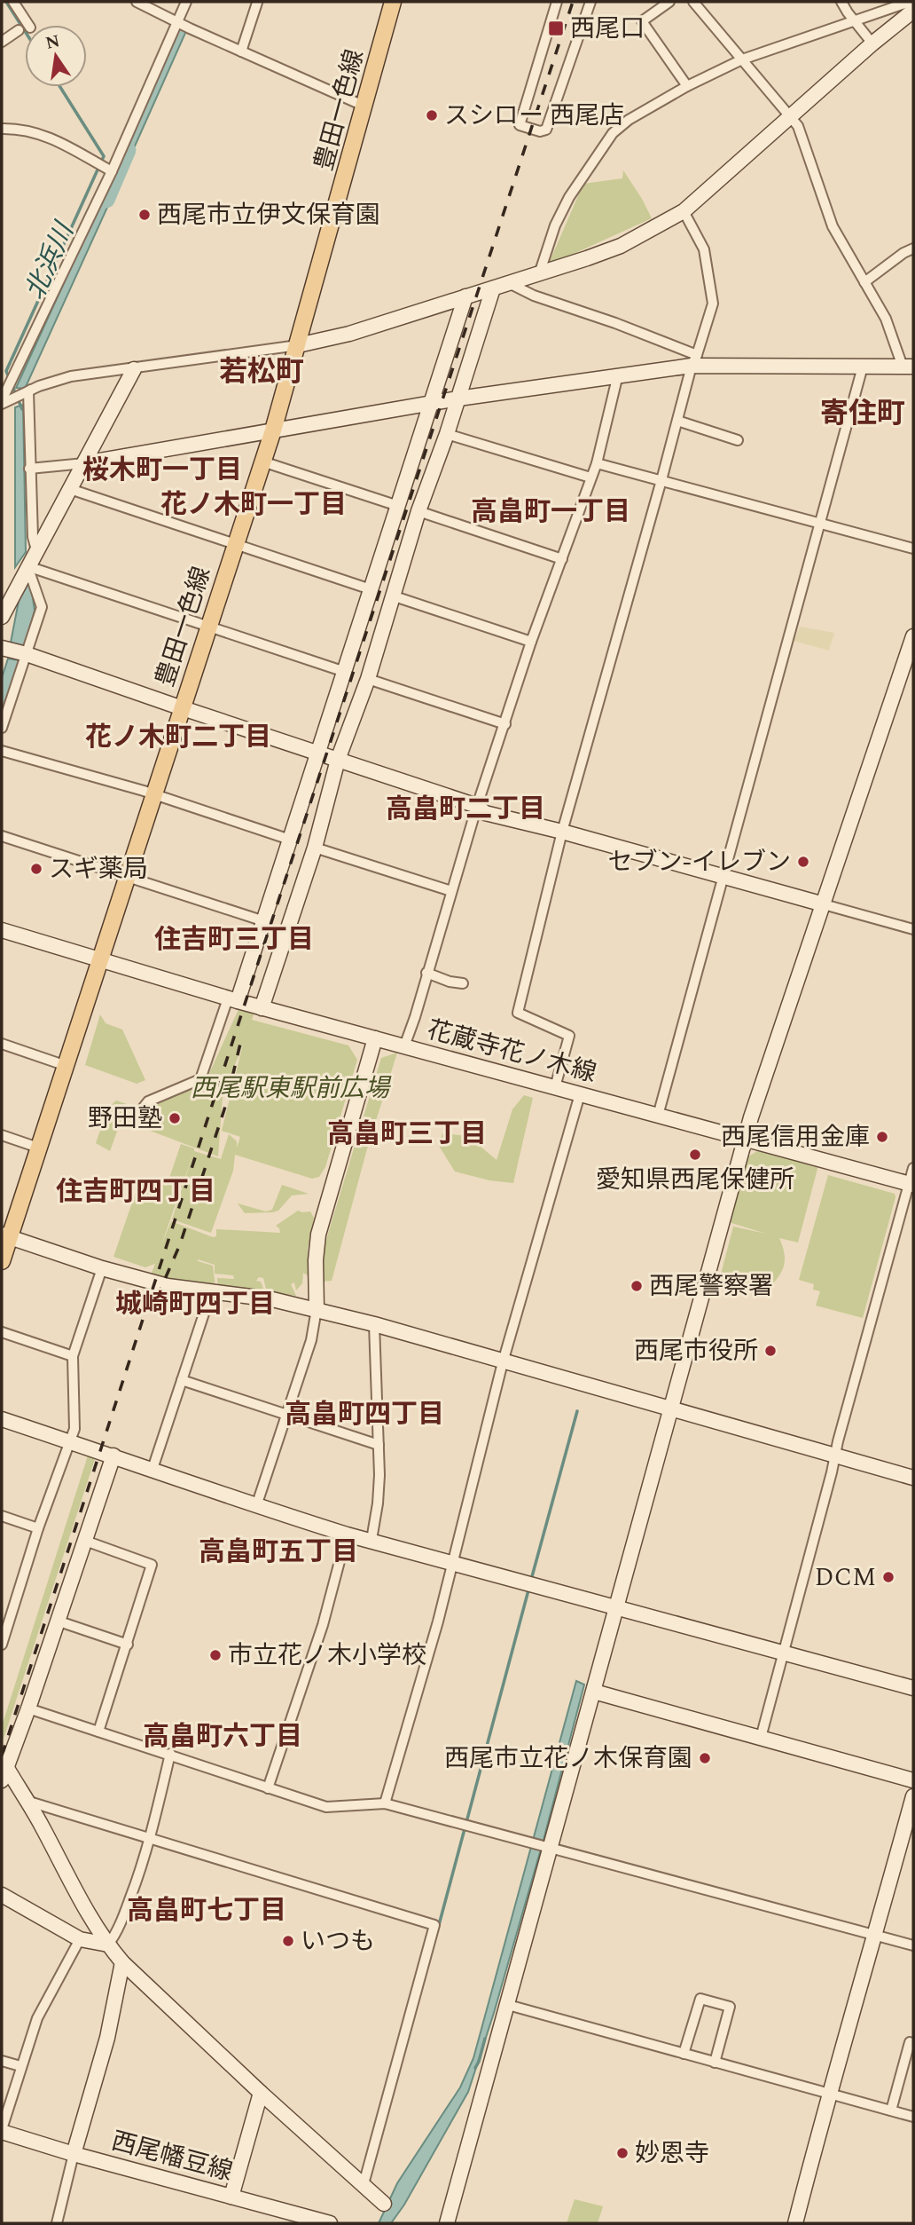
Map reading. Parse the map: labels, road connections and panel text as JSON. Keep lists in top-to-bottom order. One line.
{"streets":{"main road":["豊田一色線"],"street":["花蔵寺花ノ木線","西尾幡豆線"]},"crossings":[["豊田一色線","花蔵寺花ノ木線"]],"districts":["若松町","寄住町","桜木町一丁目","花ノ木町一丁目","高畠町一丁目","花ノ木町二丁目","高畠町二丁目","住吉町三丁目","高畠町三丁目","住吉町四丁目","城崎町四丁目","高畠町四丁目","高畠町五丁目","高畠町六丁目","高畠町七丁目"],"water":["北浜川"],"parks":["西尾駅東駅前広場"],"places":{"transit":["西尾口"],"other":["スシロー 西尾店","西尾市立伊文保育園","セブン-イレブン","スギ薬局","野田塾","西尾信用金庫","愛知県西尾保健所","西尾警察署","西尾市役所","DCM","市立花ノ木小学校","西尾市立花ノ木保育園","いつも","妙恩寺"]},"north":"top"}
